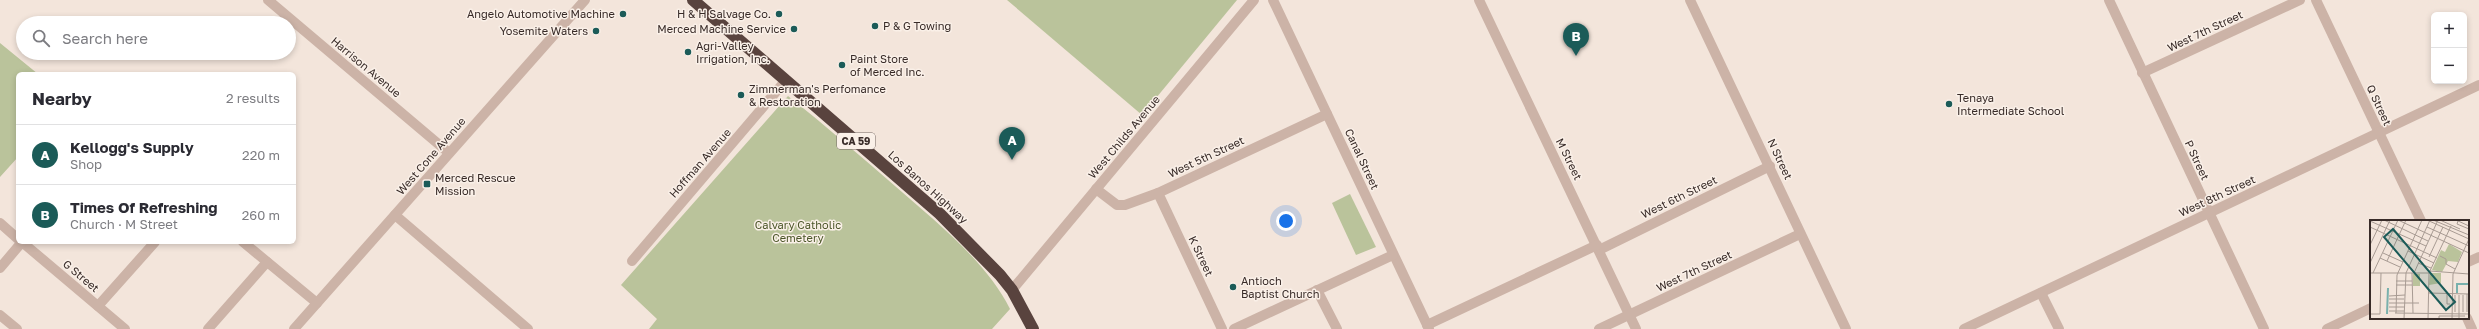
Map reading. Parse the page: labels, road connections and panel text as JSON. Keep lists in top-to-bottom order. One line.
{"streets":{"highway":["CA 59","Los Banos Highway"],"street":["West 7th Street","Harrison Avenue","Q Street","West Childs Avenue","West Cone Avenue","West 5th Street","Canal Street","M Street","N Street","P Street","Hoffman Avenue","West 8th Street","West 6th Street","K Street","G Street"]},"crossings":[["West 7th Street","M Street"],["West 7th Street","N Street"],["West 7th Street","P Street"],["Harrison Avenue","West Cone Avenue"],["Q Street","West 8th Street"],["West Childs Avenue","CA 59"],["West Childs Avenue","West 5th Street"],["West Childs Avenue","Los Banos Highway"],["CA 59","Los Banos Highway"],["West 5th Street","Canal Street"],["West 5th Street","K Street"],["Canal Street","West 6th Street"],["M Street","West 6th Street"],["N Street","West 6th Street"],["P Street","West 8th Street"],["Hoffman Avenue","Los Banos Highway"]],"parks":["Calvary Catholic Cemetery"],"places":{"other":["Angelo Automotive Machine","H & H Salvage Co.","P & G Towing","Merced Machine Service","Yosemite Waters","Agri-Valley Irrigation, Inc.","Paint Store of Merced Inc.","Zimmerman's Perfomance & Restoration","Tenaya Intermediate School","Antioch Baptist Church"],"transit":["Merced Rescue Mission"]},"page":{"map_buttons":["+","−"],"search":"Search here","pins":["B","A"],"heading":["Nearby","2 results"],"list":[{"mark":"A","name":"Kellogg's Supply","note":"Shop","value":"220 m"},{"mark":"B","name":"Times Of Refreshing","note":"Church · M Street","value":"260 m"}]}}
